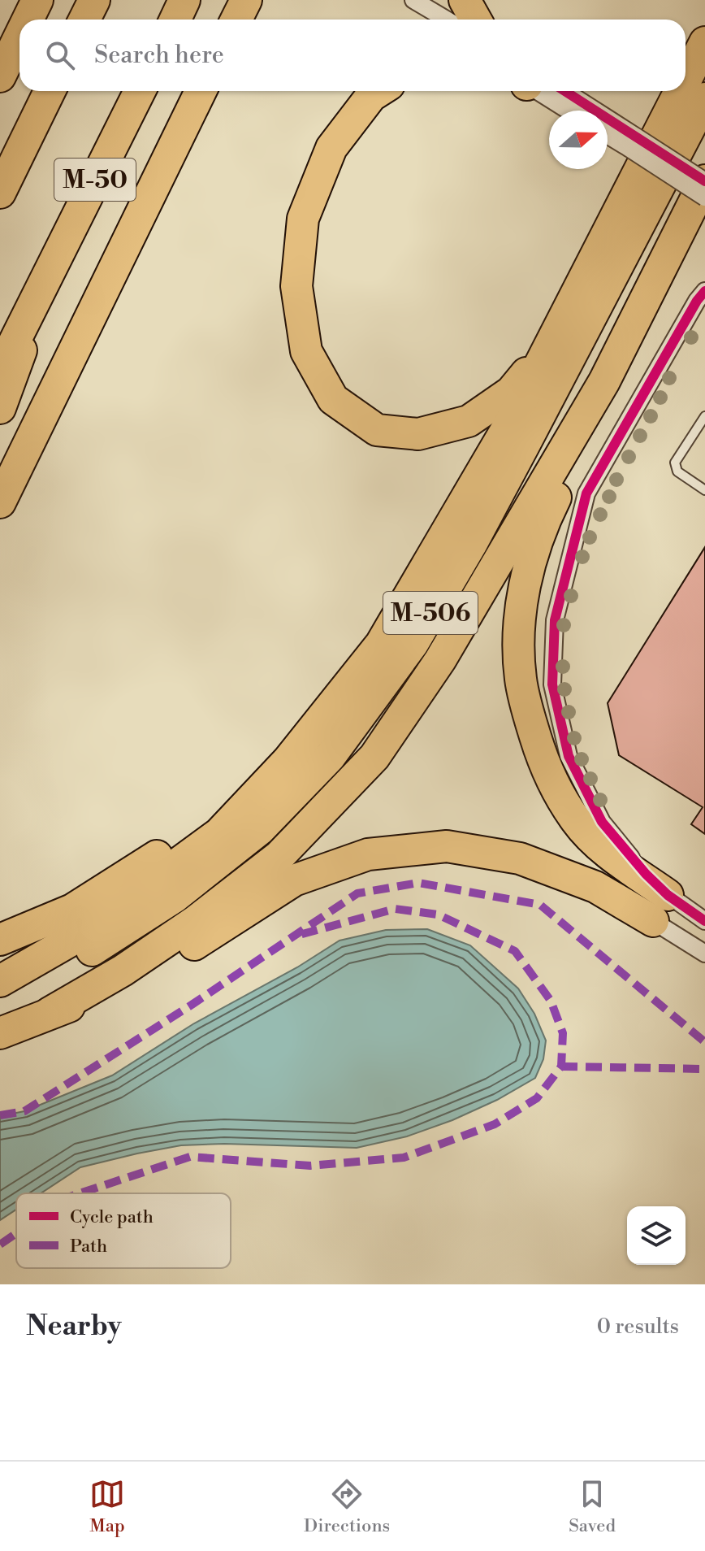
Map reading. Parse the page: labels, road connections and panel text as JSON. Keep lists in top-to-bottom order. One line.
{"streets":{"highway":["M-50","M-506"]},"legend":["Cycle path","Path"],"north":"right","page":{"search":"Search here","heading":["Nearby","0 results"],"nav":["Map","Directions","Saved"]}}
